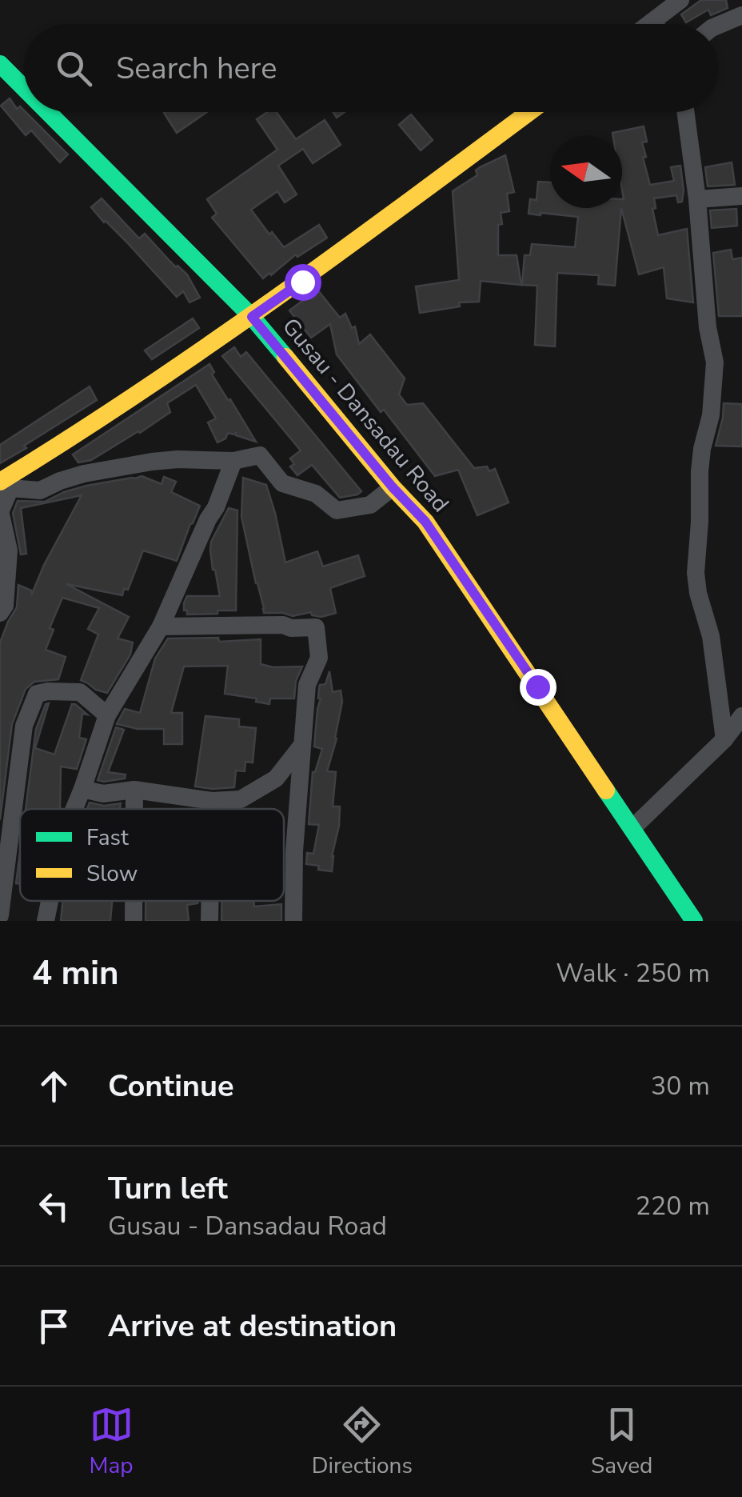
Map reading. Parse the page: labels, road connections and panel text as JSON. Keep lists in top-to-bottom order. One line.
{"streets":{"main road":["Gusau - Dansadau Road"]},"legend":["Fast","Slow"],"north":"left","page":{"search":"Search here","heading":["4 min","Walk · 250 m"],"list":[["Continue","30 m"],["Turn left","Gusau - Dansadau Road","220 m"],"Arrive at destination"],"nav":["Map","Directions","Saved"]}}
